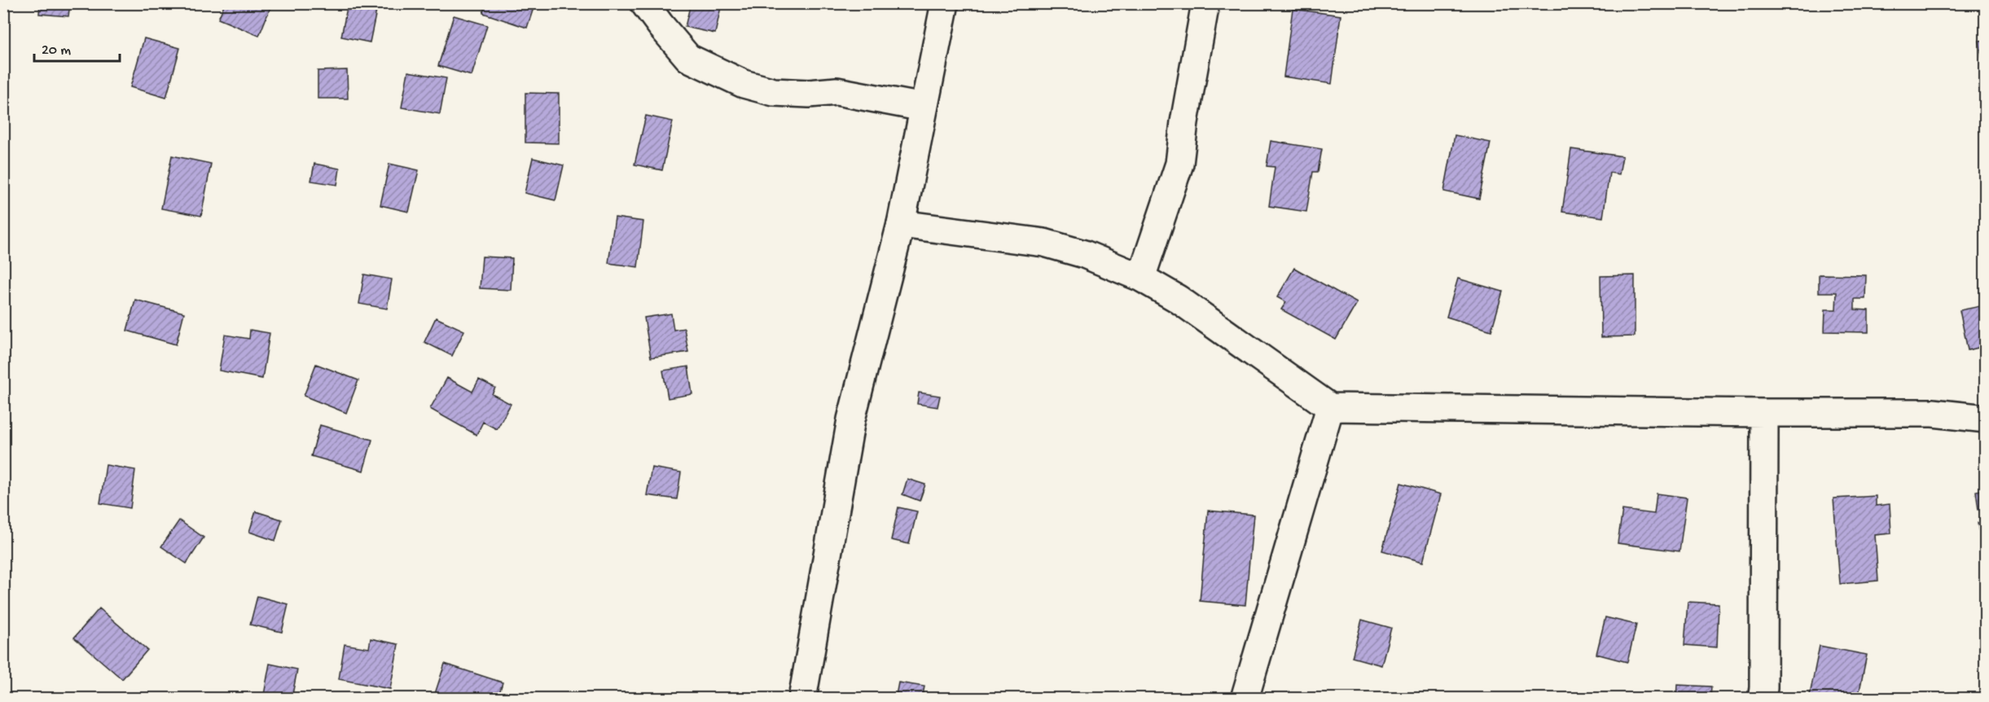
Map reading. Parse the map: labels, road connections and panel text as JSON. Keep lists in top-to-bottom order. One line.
{"scale_bar":"20 m"}
